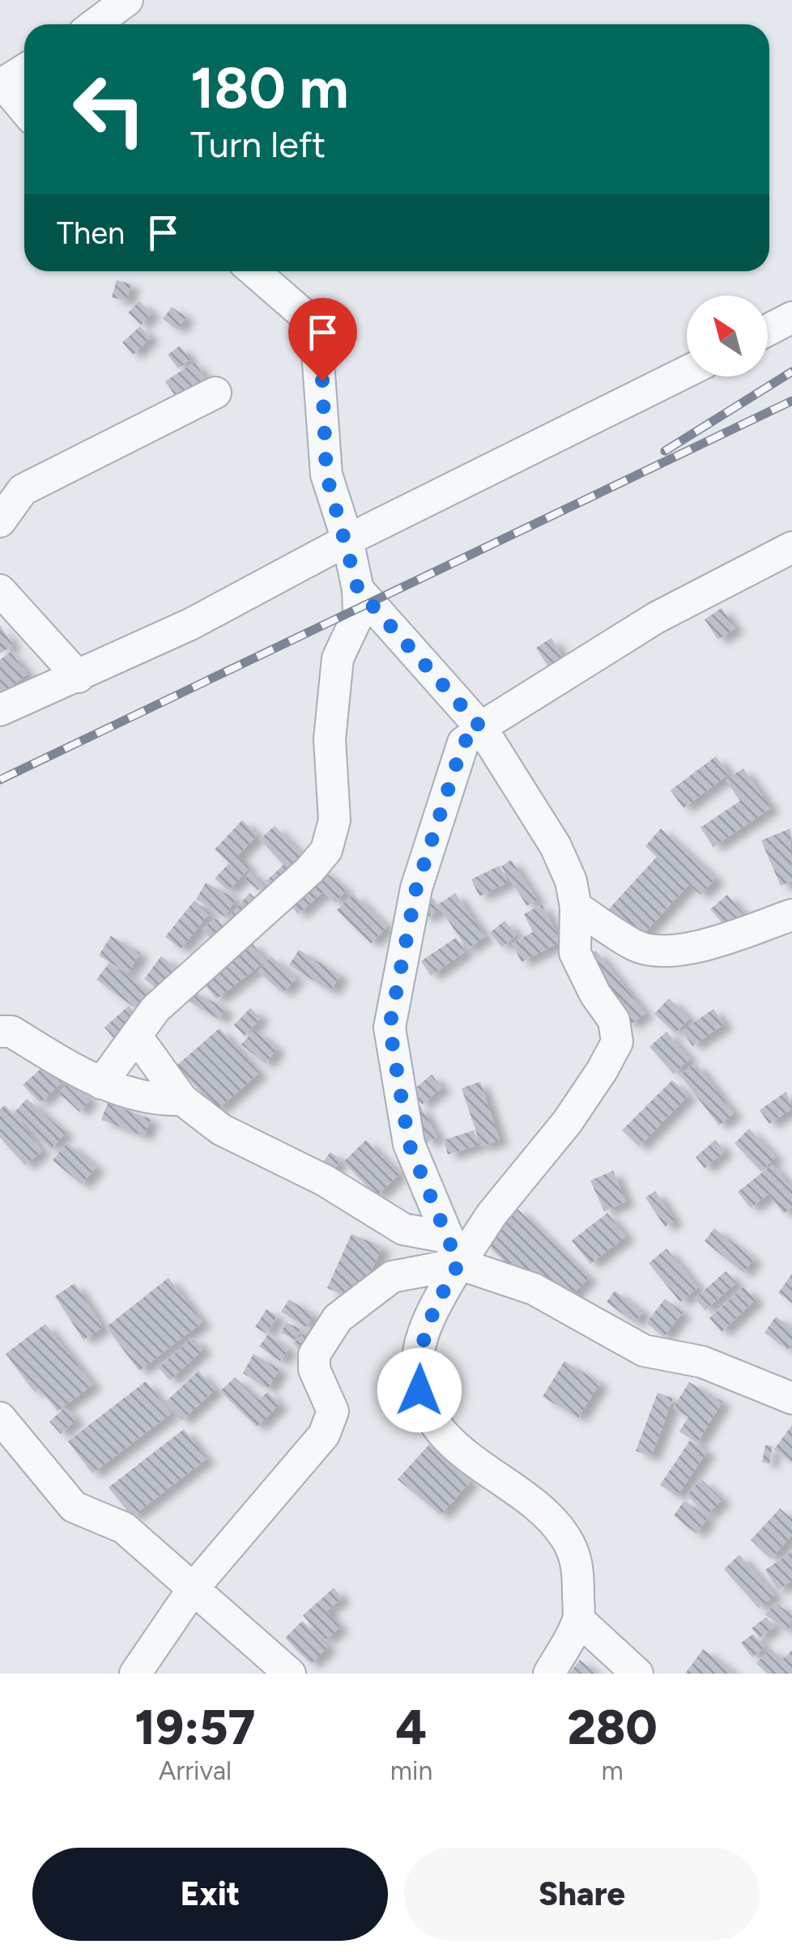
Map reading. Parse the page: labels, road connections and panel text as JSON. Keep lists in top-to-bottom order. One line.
{"north":"top left","page":{"turn":["180 m","Turn left"],"then":"Then","eta":["19:57","Arrival","4","min","280","m"],"buttons":["Exit","Share"]}}
